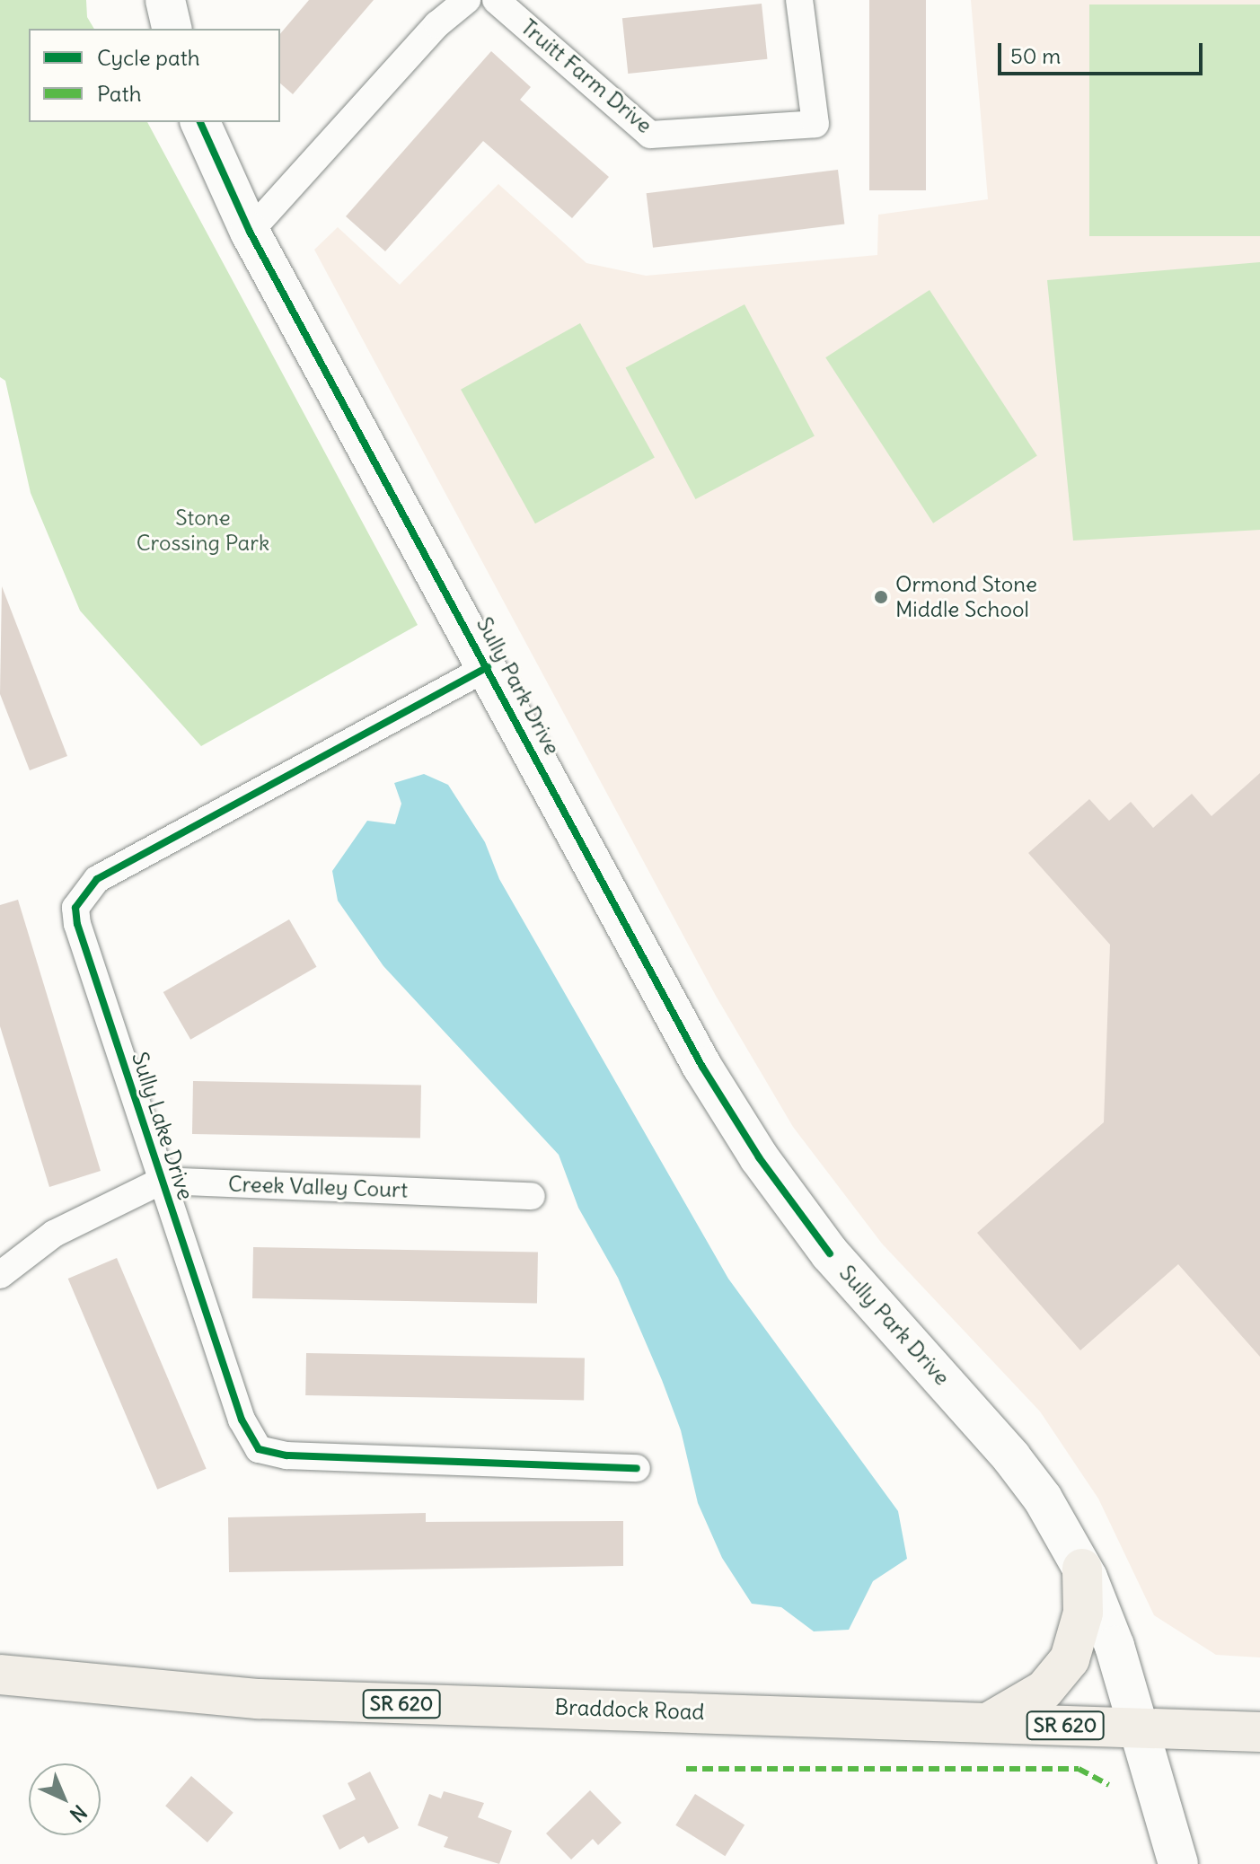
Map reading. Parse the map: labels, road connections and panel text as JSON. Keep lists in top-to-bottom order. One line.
{"streets":{"main road":["SR 620","Braddock Road"],"street":["Truitt Farm Drive","Sully Park Drive","Sully Lake Drive","Creek Valley Court"]},"crossings":[["Sully Park Drive","Sully Lake Drive"],["Sully Park Drive","Braddock Road"],["Sully Lake Drive","Creek Valley Court"]],"parks":["Stone Crossing Park"],"places":["Ormond Stone Middle School"],"legend":["Cycle path","Path"],"scale_bar":"50 m","north":"bottom right"}
